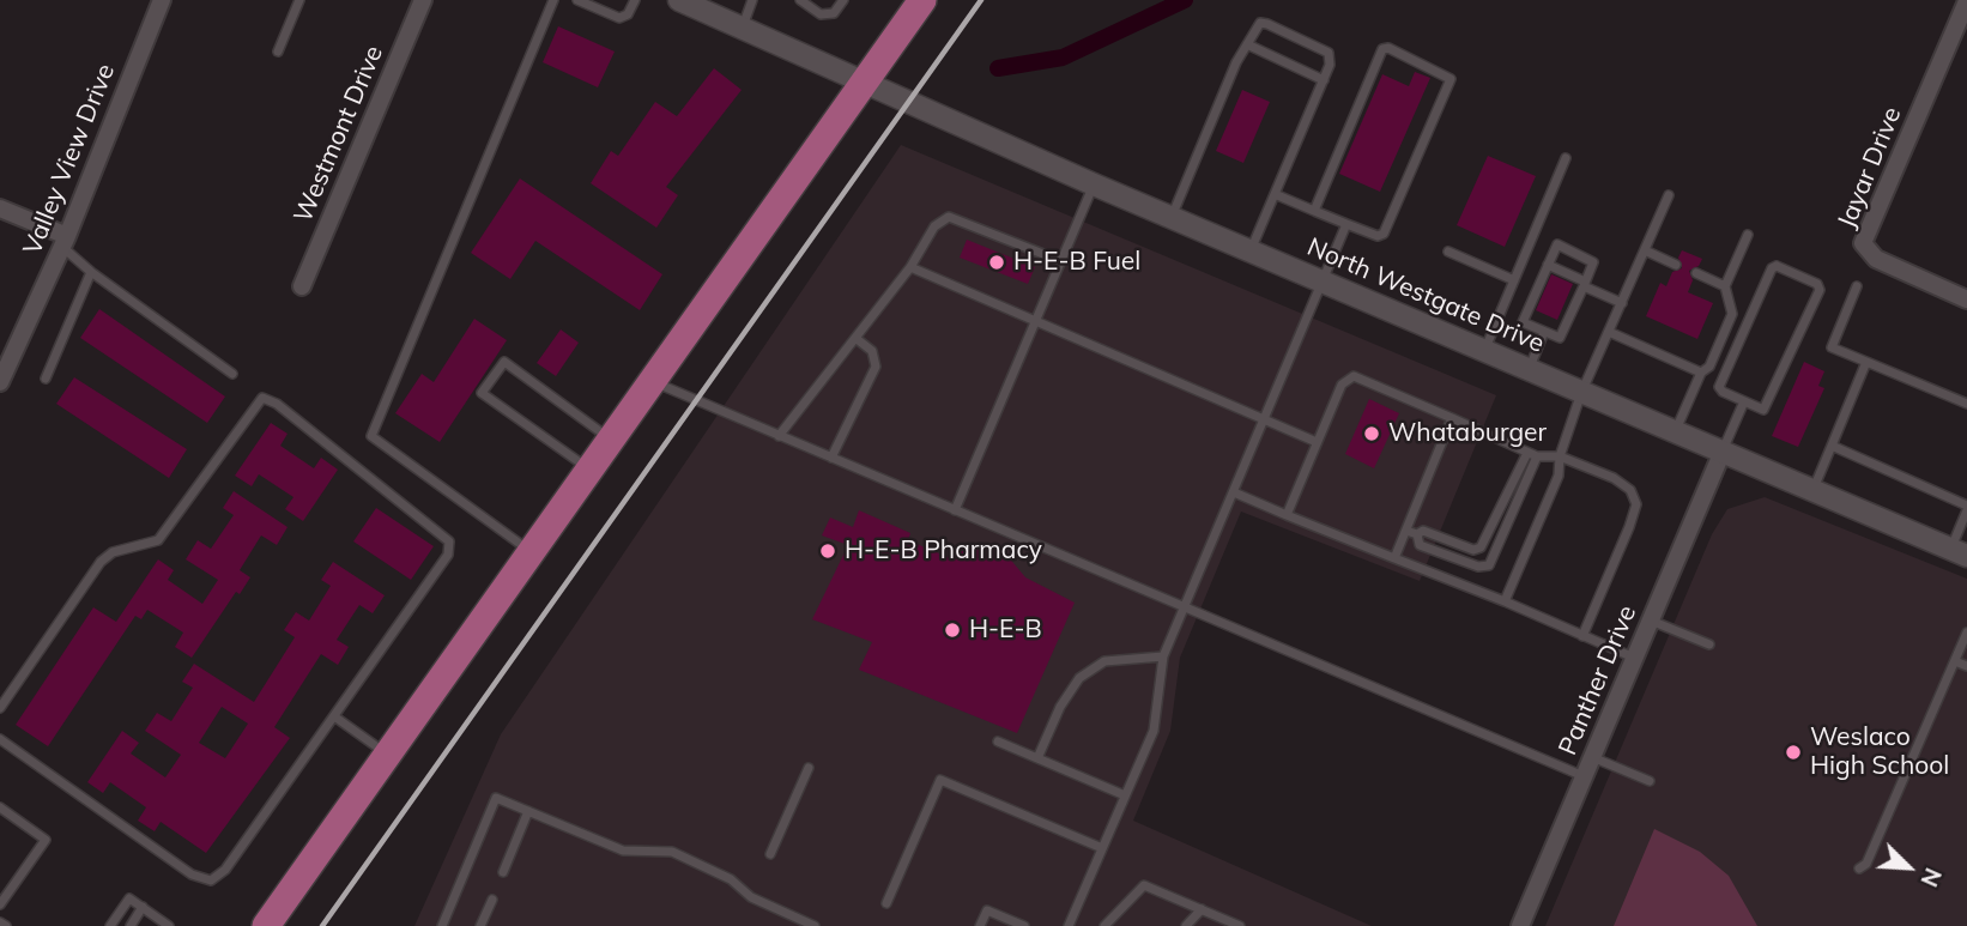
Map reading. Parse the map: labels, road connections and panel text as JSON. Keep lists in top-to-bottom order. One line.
{"streets":{"street":["Westmont Drive","Valley View Drive","Jayar Drive","North Westgate Drive","Panther Drive"]},"crossings":[["North Westgate Drive","Panther Drive"]],"places":["H-E-B Fuel","Whataburger","H-E-B Pharmacy","H-E-B","Weslaco High School"],"north":"bottom right"}
